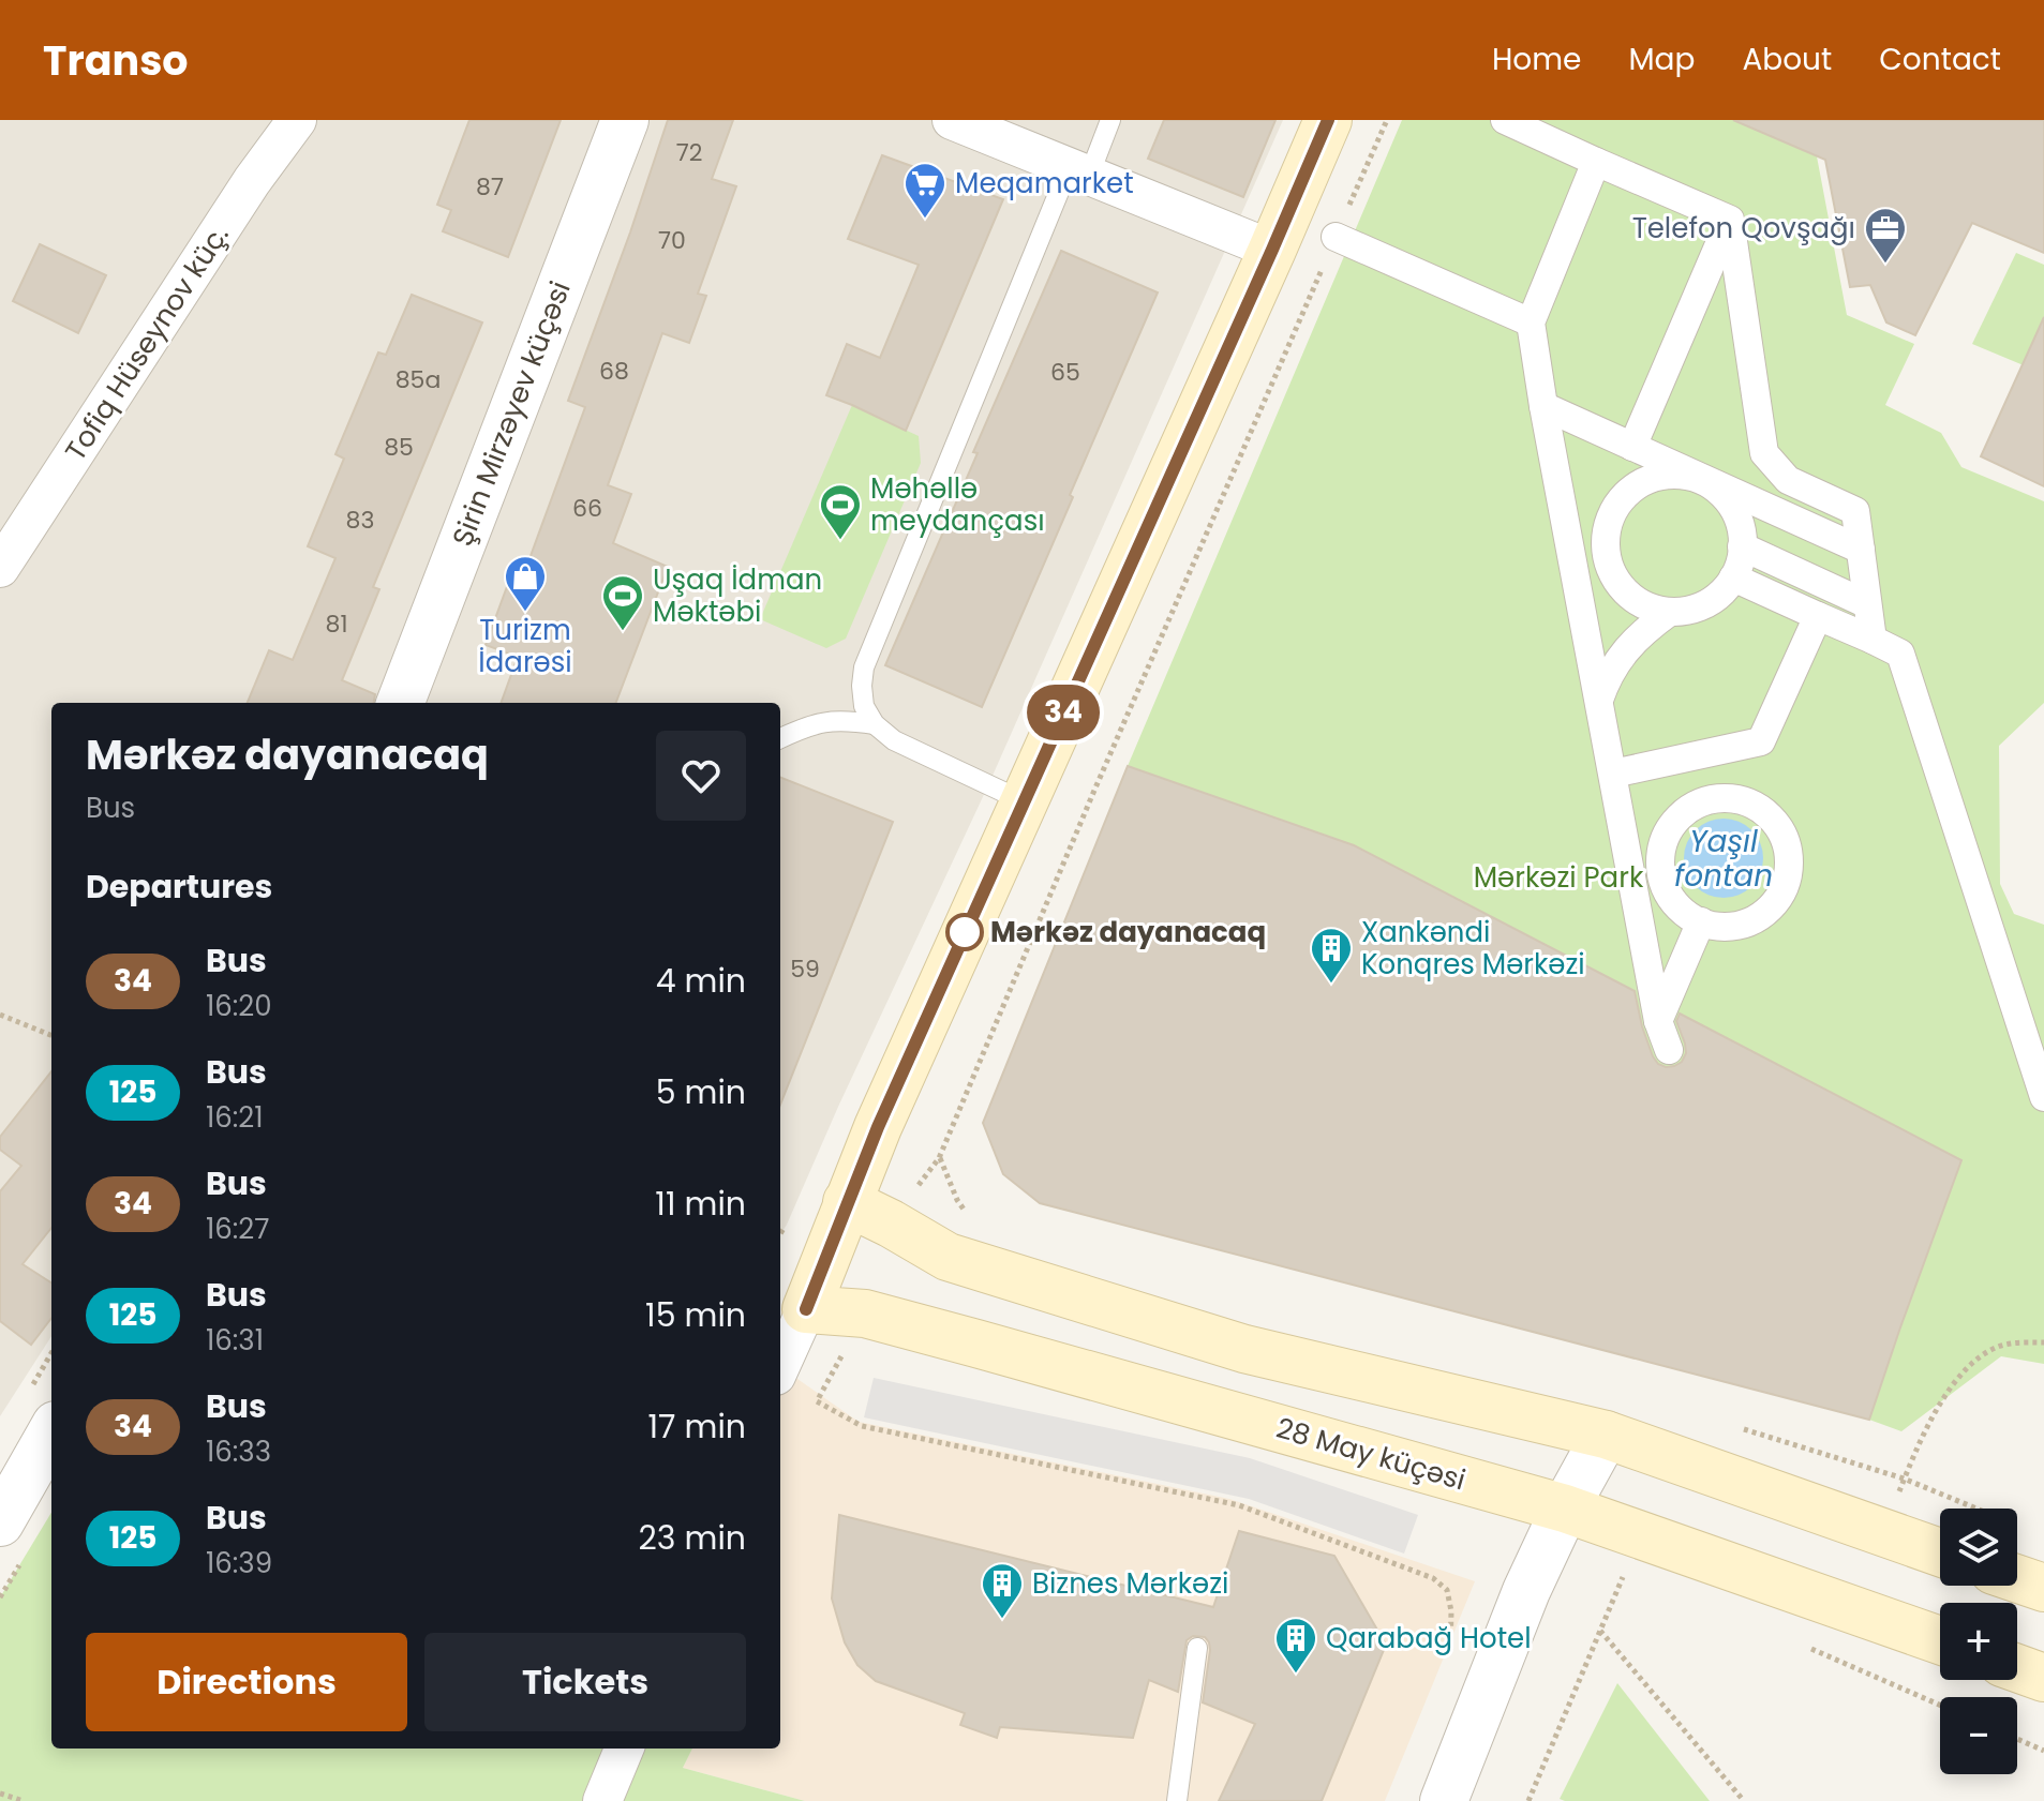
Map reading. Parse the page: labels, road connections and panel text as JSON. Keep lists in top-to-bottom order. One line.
{"streets":{"main road":["28 May küçəsi"],"street":["Tofiq Hüseynov küç.","Şirin Mirzəyev küçəsi"]},"water":["Yaşıl fontan"],"parks":["Mərkəzi Park"],"places":{"supermarket":["Meqamarket"],"office":["Telefon Qovşağı"],"sports":["Məhəllə meydançası","Uşaq İdman Məktəbi"],"shop":["Turizm İdarəsi"],"other":["Mərkəz dayanacaq"],"building":["Xankəndi Konqres Mərkəzi","Biznes Mərkəzi","Qarabağ Hotel"]},"lines":["bus line 34"],"house_numbers":["72","87","70","68","65","85a","85","66","83","81","59"],"page":{"header":"Transo","nav":["Home","Map","About","Contact"],"on_map":"34","heading":[["Mərkəz dayanacaq","Bus"],"Departures"],"list":[{"mark":"34","name":"Bus","note":"16:20","value":"4 min"},{"mark":"125","name":"Bus","note":"16:21","value":"5 min"},{"mark":"34","name":"Bus","note":"16:27","value":"11 min"},{"mark":"125","name":"Bus","note":"16:31","value":"15 min"},{"mark":"34","name":"Bus","note":"16:33","value":"17 min"},{"mark":"125","name":"Bus","note":"16:39","value":"23 min"}],"map_buttons":["+","−"],"buttons":["Directions","Tickets"]}}
